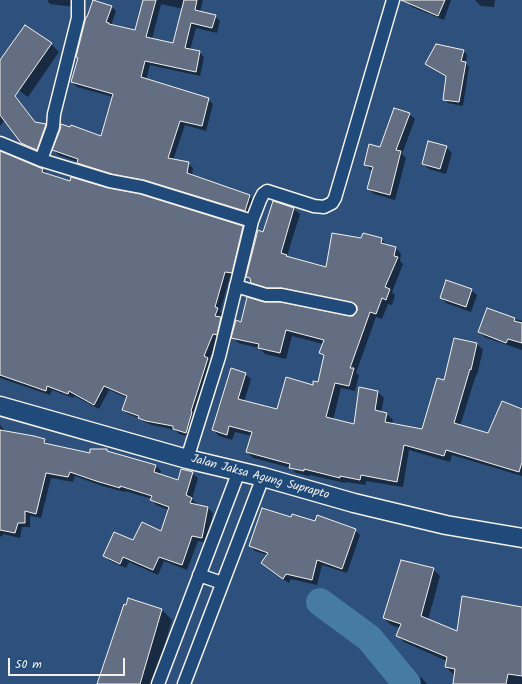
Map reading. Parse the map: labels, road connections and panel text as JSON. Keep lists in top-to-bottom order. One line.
{"streets":{"main road":["Jalan Jaksa Agung Suprapto"]},"scale_bar":"50 m"}
